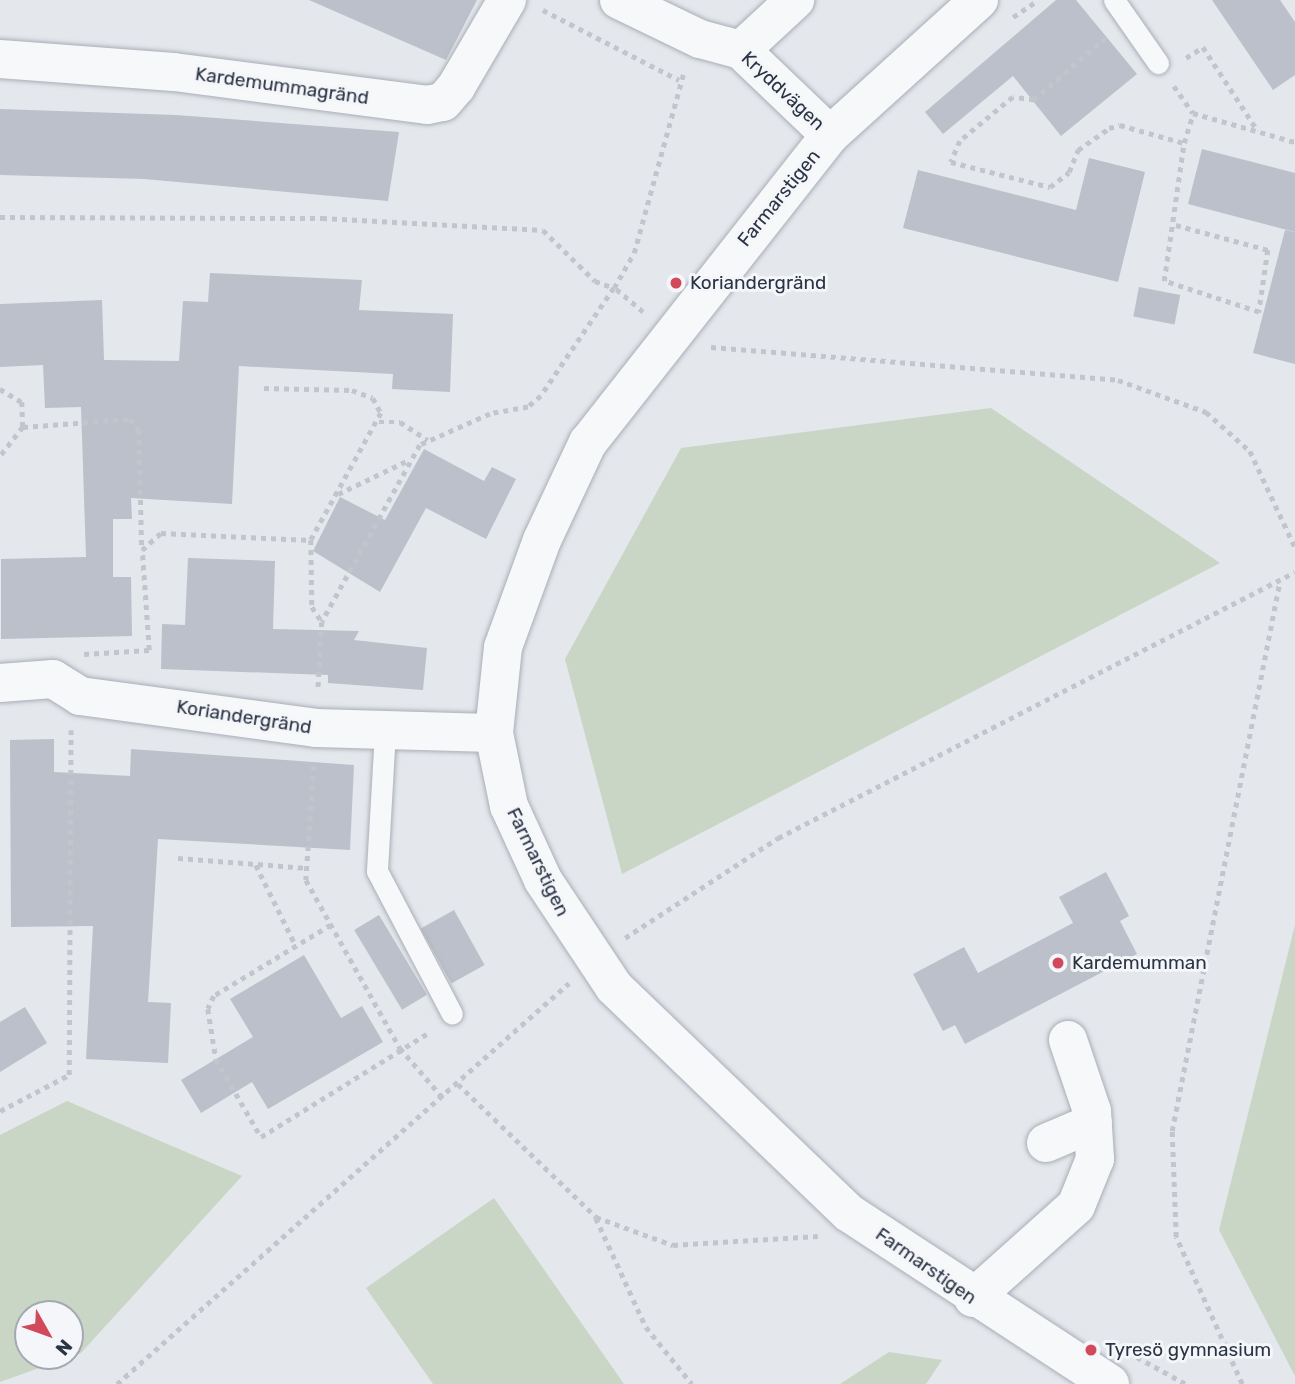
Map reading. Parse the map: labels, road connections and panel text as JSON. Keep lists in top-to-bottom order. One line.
{"streets":{"street":["Kardemummagränd","Kryddvägen","Farmarstigen","Koriandergränd"]},"crossings":[["Kryddvägen","Farmarstigen"],["Farmarstigen","Koriandergränd"]],"places":["Koriandergränd","Kardemumman","Tyresö gymnasium"],"north":"bottom right"}
